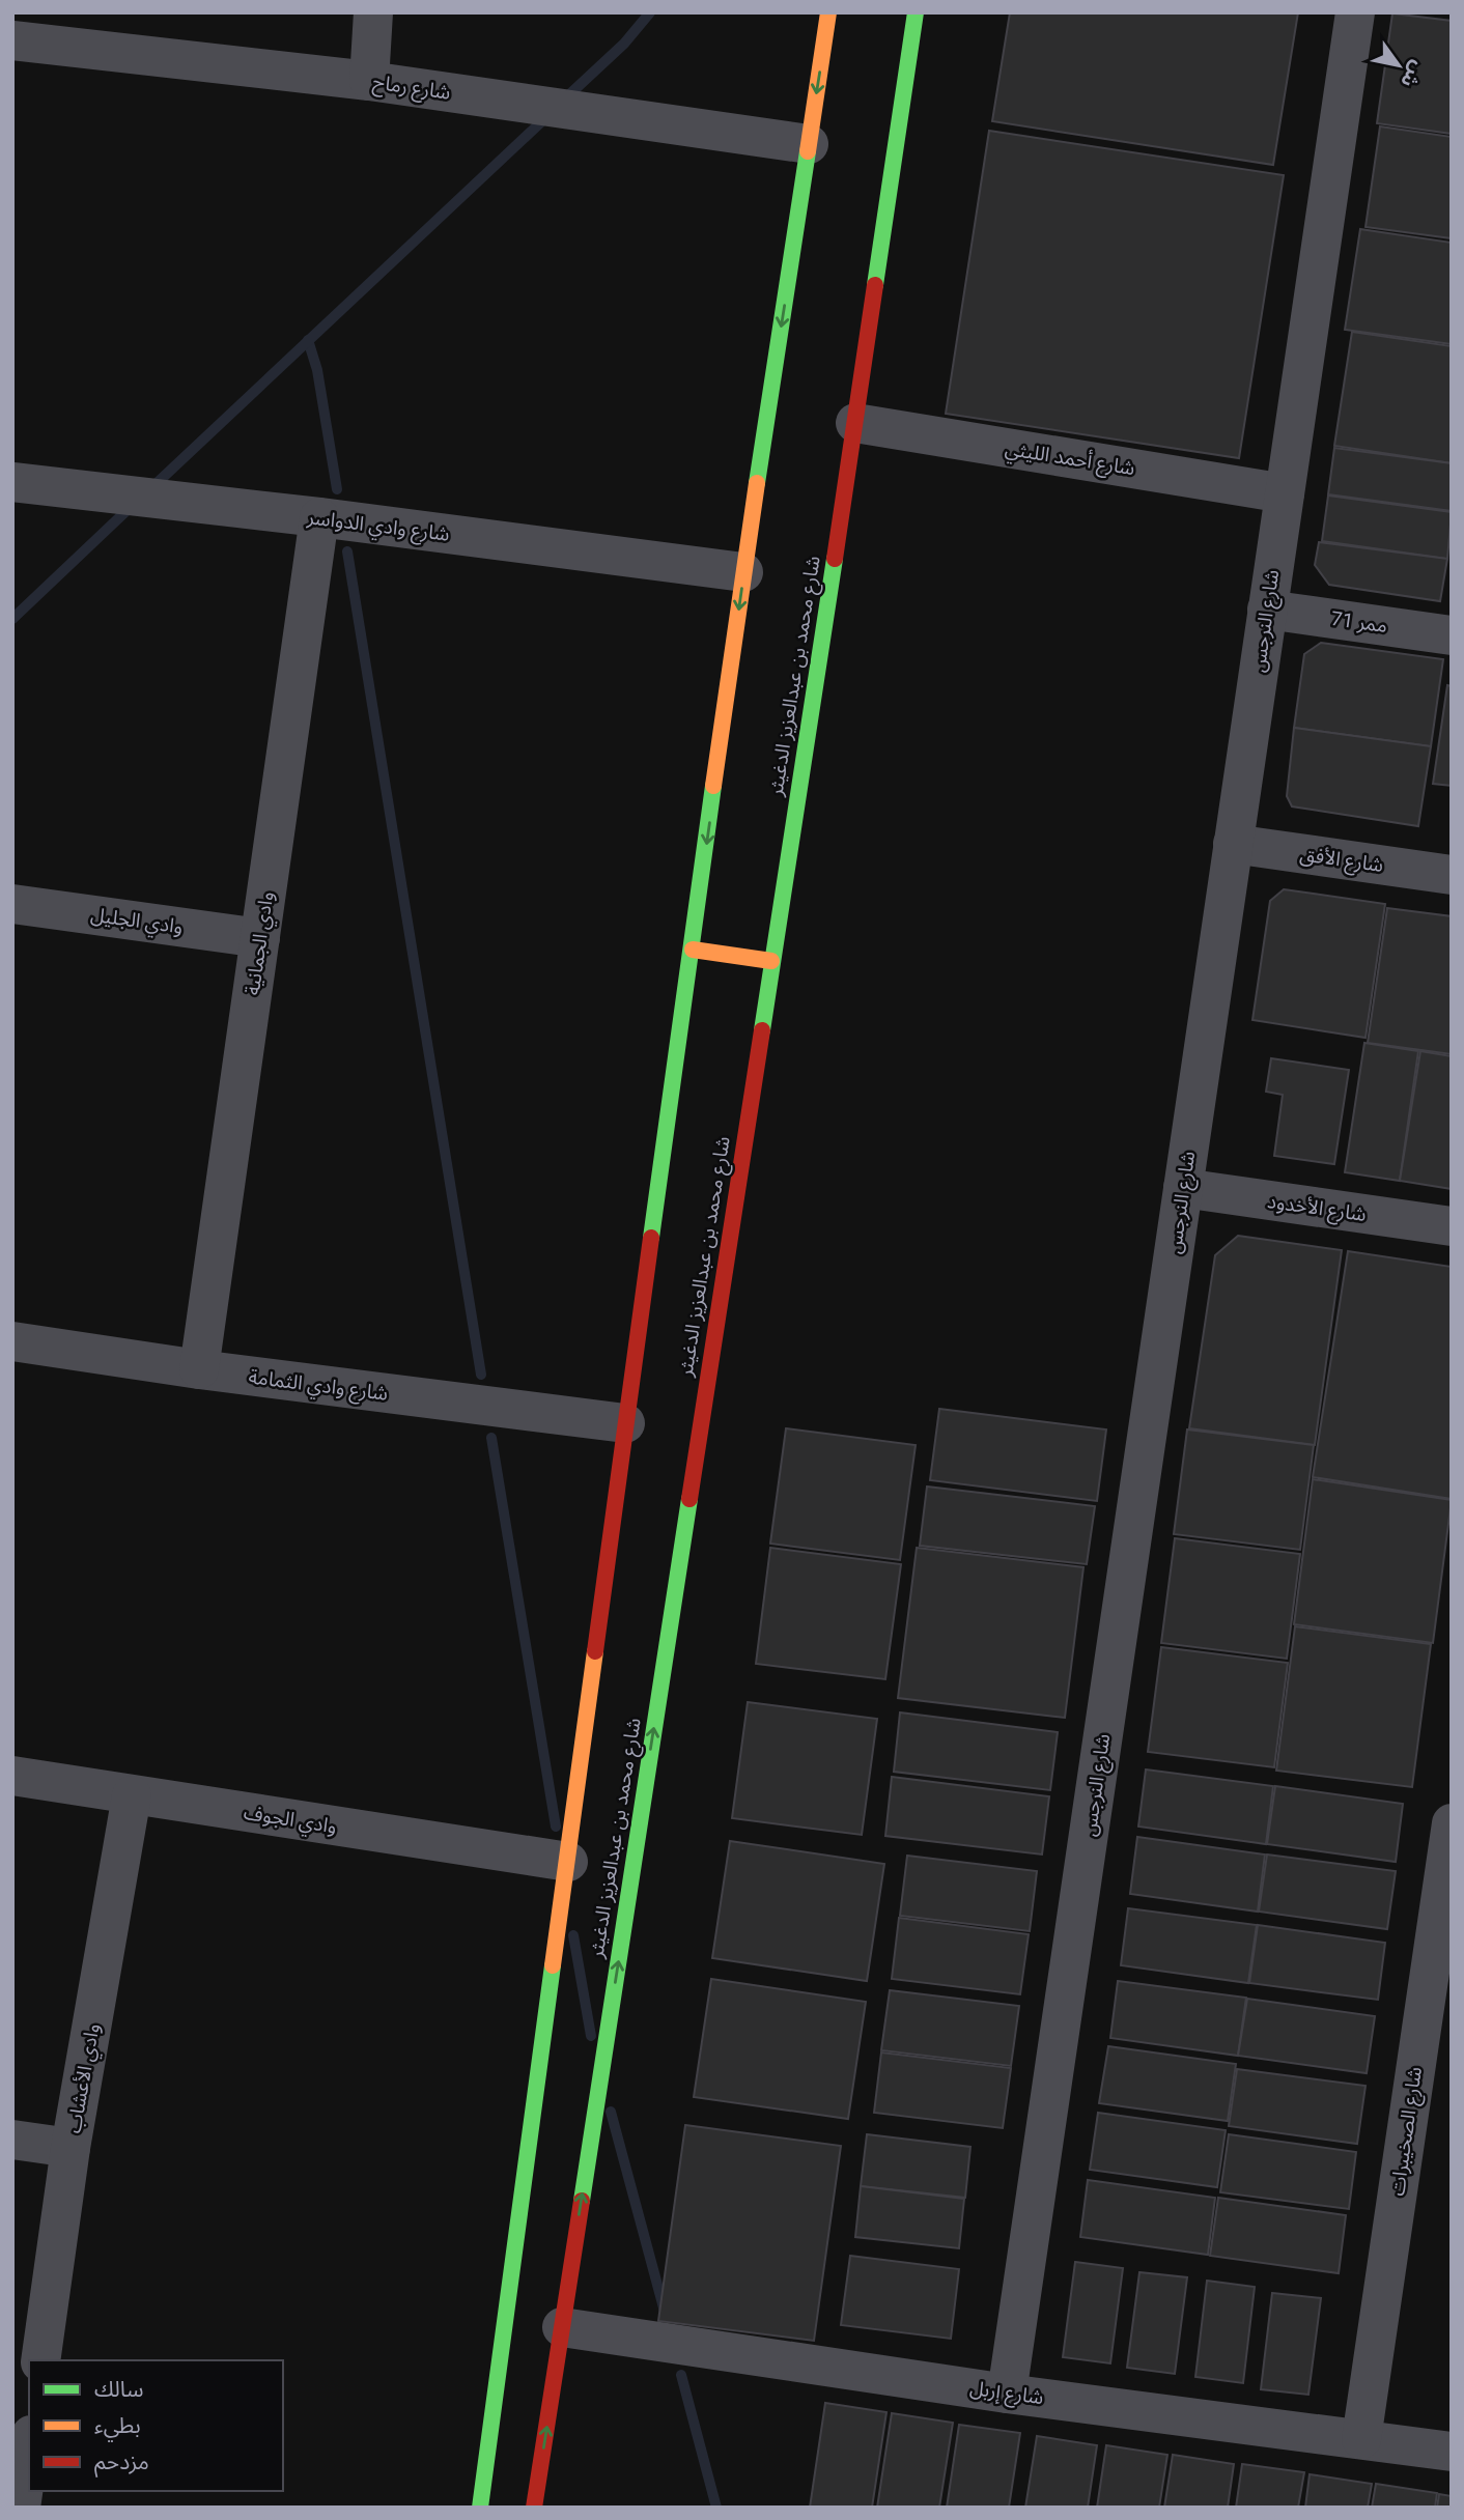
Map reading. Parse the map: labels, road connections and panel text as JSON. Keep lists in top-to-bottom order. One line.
{"streets":{"street":["شارع رماح","شارع أحمد الليثي","شارع وادي الدواسر","شارع النرجس","ممر 71","شارع محمد بن عبدالعزيز الدغيثر","شارع الأفق","وادي الجليل","وادي الجمانية","شارع الأخدود","شارع وادي الثمامة","وادي الجوف","وادي الأعشاب","شارع الصخيبرات","شارع إربل"]},"crossings":[["شارع رماح","شارع محمد بن عبدالعزيز الدغيثر"],["شارع أحمد الليثي","شارع النرجس"],["شارع أحمد الليثي","شارع محمد بن عبدالعزيز الدغيثر"],["شارع وادي الدواسر","شارع محمد بن عبدالعزيز الدغيثر"],["شارع وادي الدواسر","وادي الجمانية"],["شارع النرجس","ممر 71"],["شارع النرجس","شارع الأفق"],["شارع النرجس","شارع الأخدود"],["شارع النرجس","شارع إربل"],["شارع محمد بن عبدالعزيز الدغيثر","شارع وادي الثمامة"],["شارع محمد بن عبدالعزيز الدغيثر","وادي الجوف"],["شارع محمد بن عبدالعزيز الدغيثر","شارع إربل"],["وادي الجليل","وادي الجمانية"],["وادي الجمانية","شارع وادي الثمامة"],["وادي الجوف","وادي الأعشاب"],["شارع الصخيبرات","شارع إربل"]],"legend":["سالك","بطيء","مزدحم"],"north":"bottom right"}
